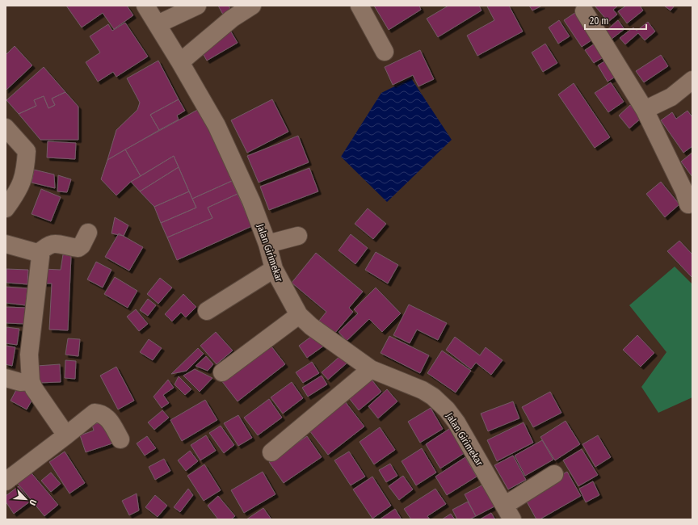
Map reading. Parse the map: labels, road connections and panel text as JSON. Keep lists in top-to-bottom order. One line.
{"streets":{"street":["Jalan Girimekar"]},"scale_bar":"20 m","north":"bottom right"}
